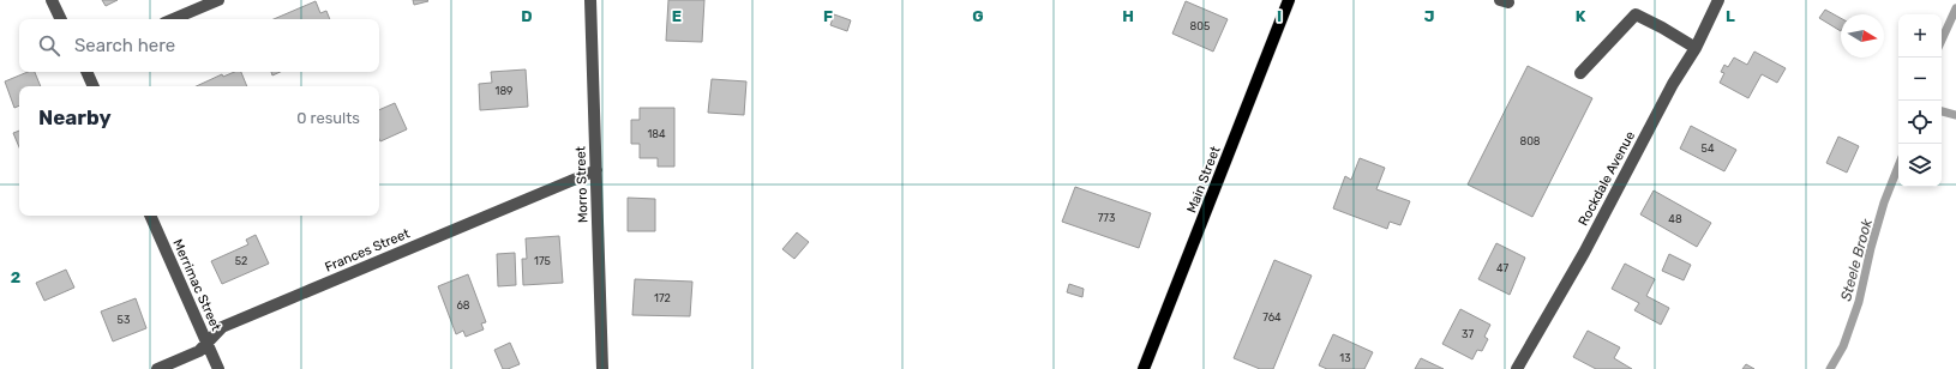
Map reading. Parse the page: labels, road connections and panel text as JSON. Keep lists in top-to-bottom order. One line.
{"streets":{"main road":["Main Street"],"street":["Rockdale Avenue","Morro Street","Frances Street","Merrimac Street"]},"crossings":[["Morro Street","Frances Street"],["Frances Street","Merrimac Street"]],"water":["Steele Brook"],"house_numbers":["805","189","184","808","54","773","48","52","175","47","172","68","764","53","37","13"],"north":"right","page":{"map_buttons":["+","−"],"search":"Search here","heading":["Nearby","0 results"]},"grid":{"columns":["D","E","F","G","H","I","J","K","L"],"rows":["2"]}}
